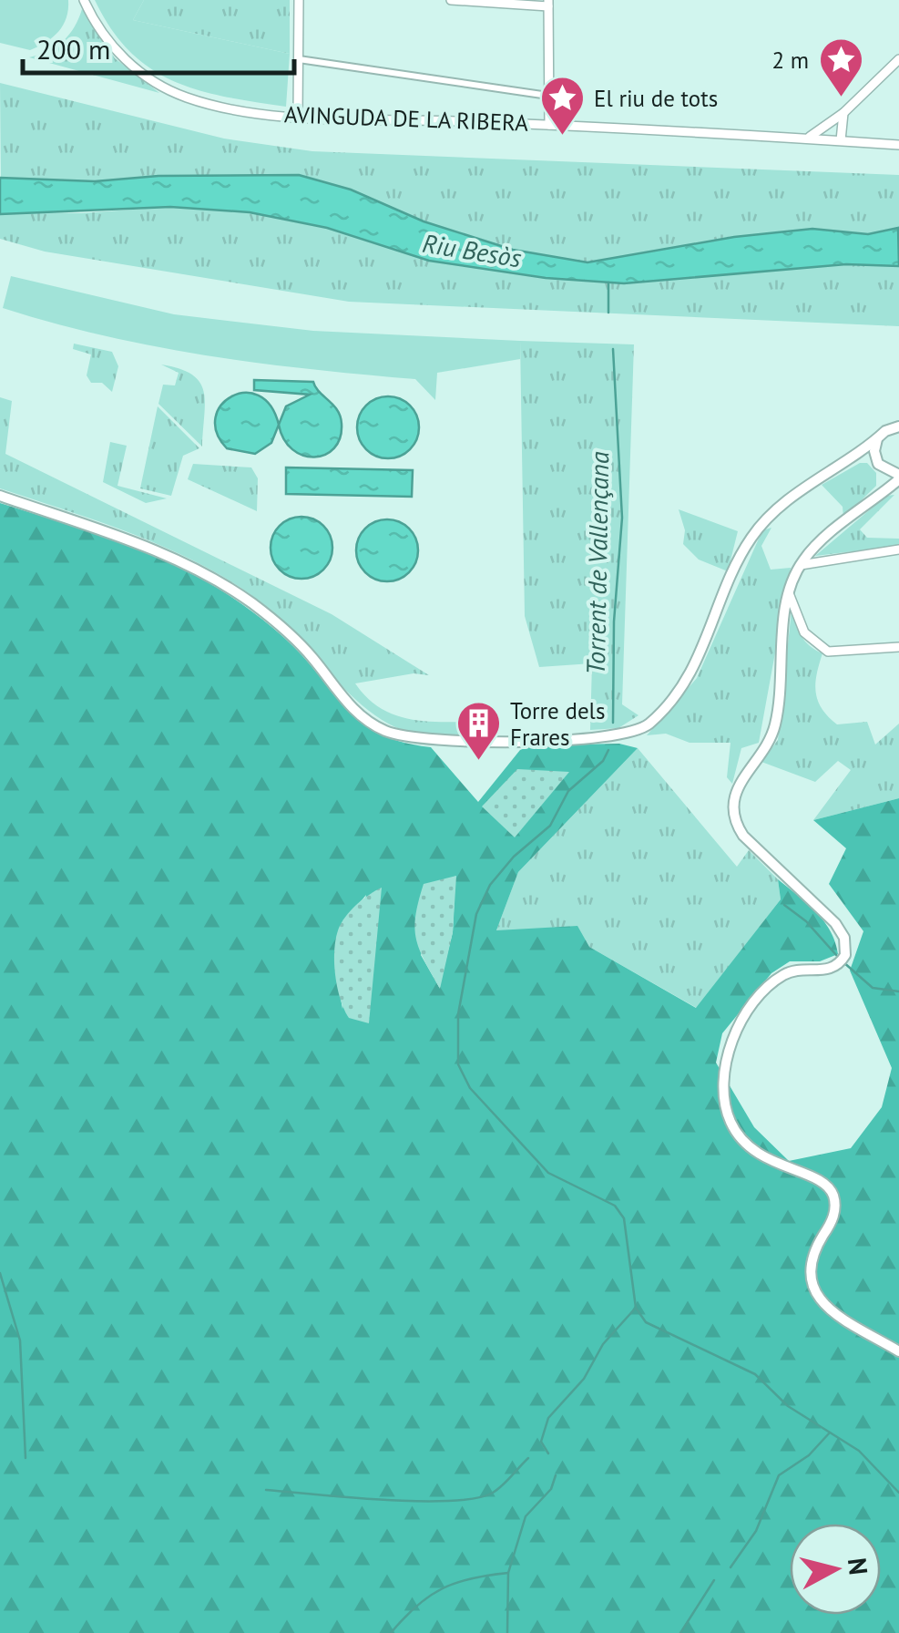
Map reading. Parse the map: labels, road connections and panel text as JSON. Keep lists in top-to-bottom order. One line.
{"streets":{"street":["AVINGUDA DE LA RIBERA"]},"water":["Riu Besòs","Torrent de Vallençana"],"places":{"place":["2 m","El riu de tots"],"building":["Torre dels Frares"]},"scale_bar":"200 m","north":"right"}
